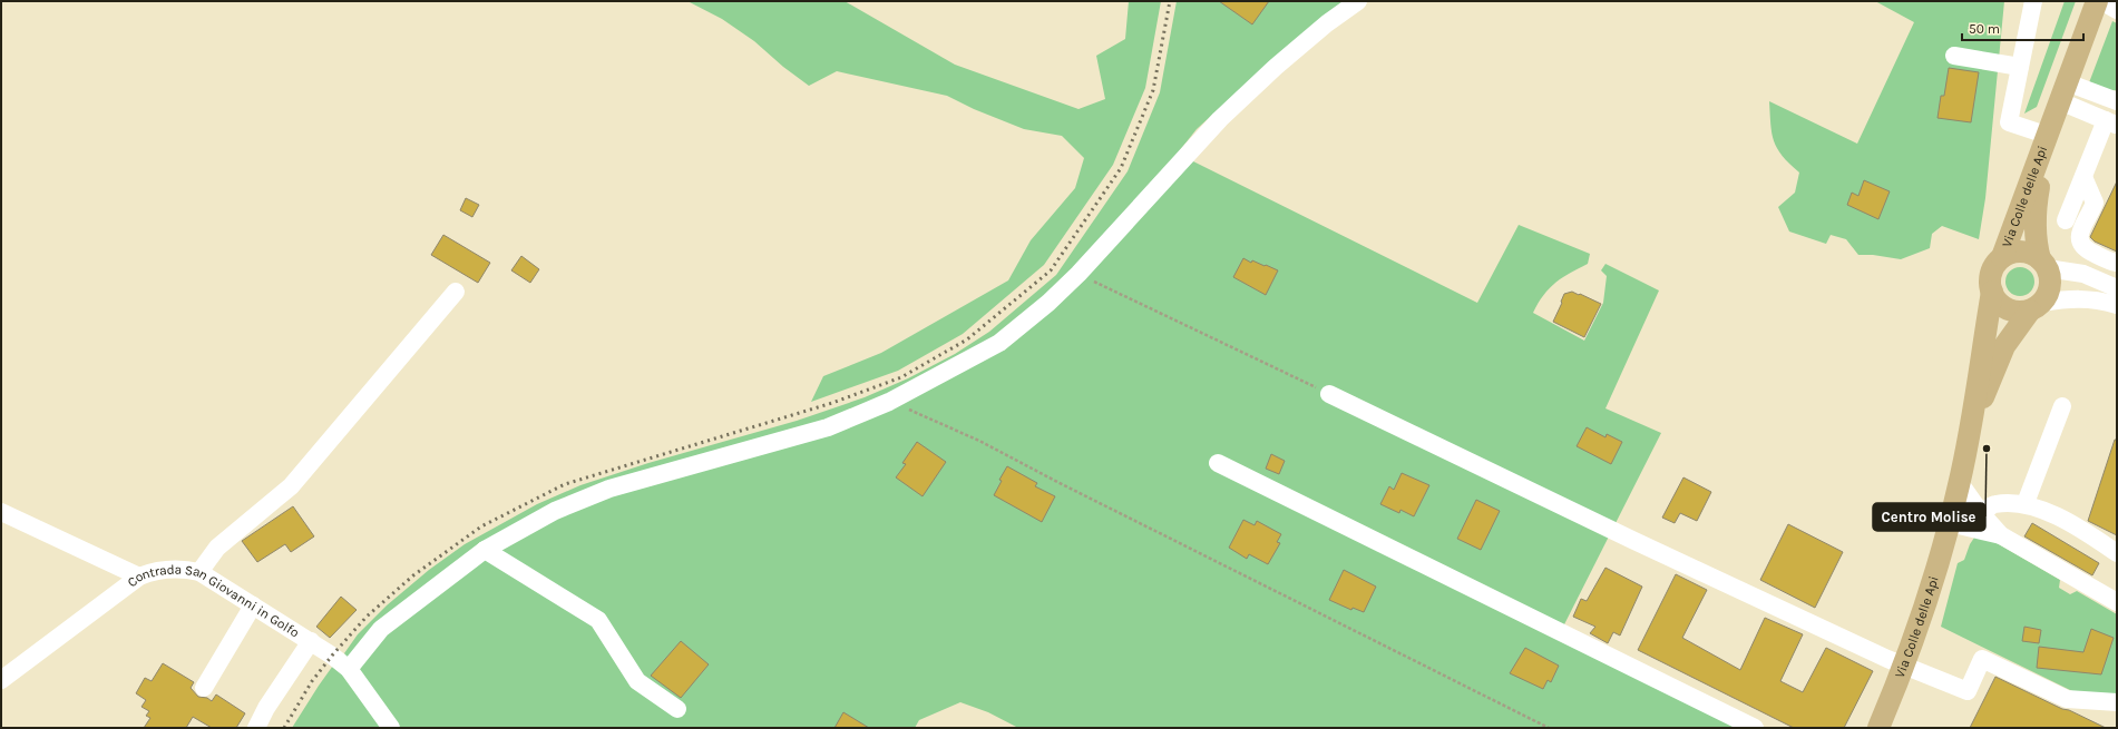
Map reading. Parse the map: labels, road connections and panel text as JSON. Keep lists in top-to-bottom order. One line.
{"streets":{"main road":["Via Colle delle Api"],"street":["Contrada San Giovanni in Golfo"]},"places":["Centro Molise"],"scale_bar":"50 m"}
